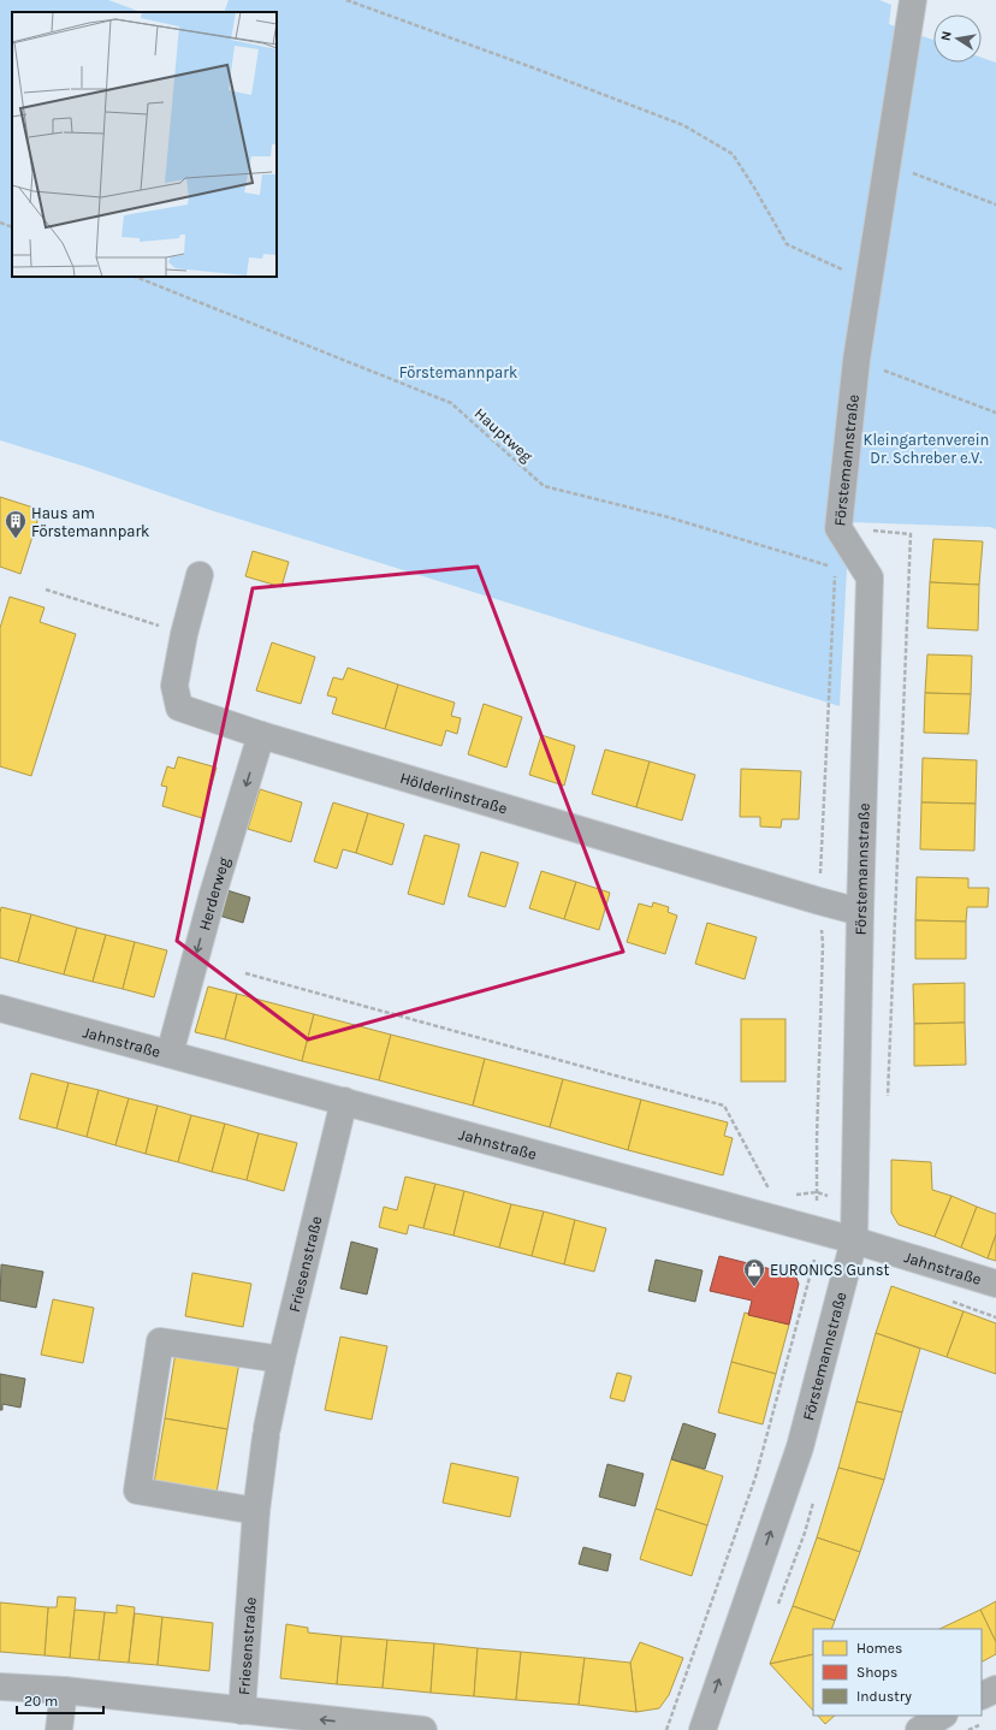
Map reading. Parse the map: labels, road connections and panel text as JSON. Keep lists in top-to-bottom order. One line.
{"streets":{"street":["Förstemannstraße","Hölderlinstraße","Herderweg","Jahnstraße","Friesenstraße"],"path":["Hauptweg"]},"crossings":[["Hauptweg","Förstemannstraße"],["Förstemannstraße","Hölderlinstraße"],["Förstemannstraße","Jahnstraße"],["Hölderlinstraße","Herderweg"],["Herderweg","Jahnstraße"],["Jahnstraße","Friesenstraße"]],"one_way":["Herderweg"],"parks":["Förstemannpark","Kleingartenverein Dr. Schreber e.V."],"places":{"building":["Haus am Förstemannpark"],"shop":["EURONICS Gunst"]},"legend":["Homes","Shops","Industry"],"scale_bar":"20 m","north":"left"}
